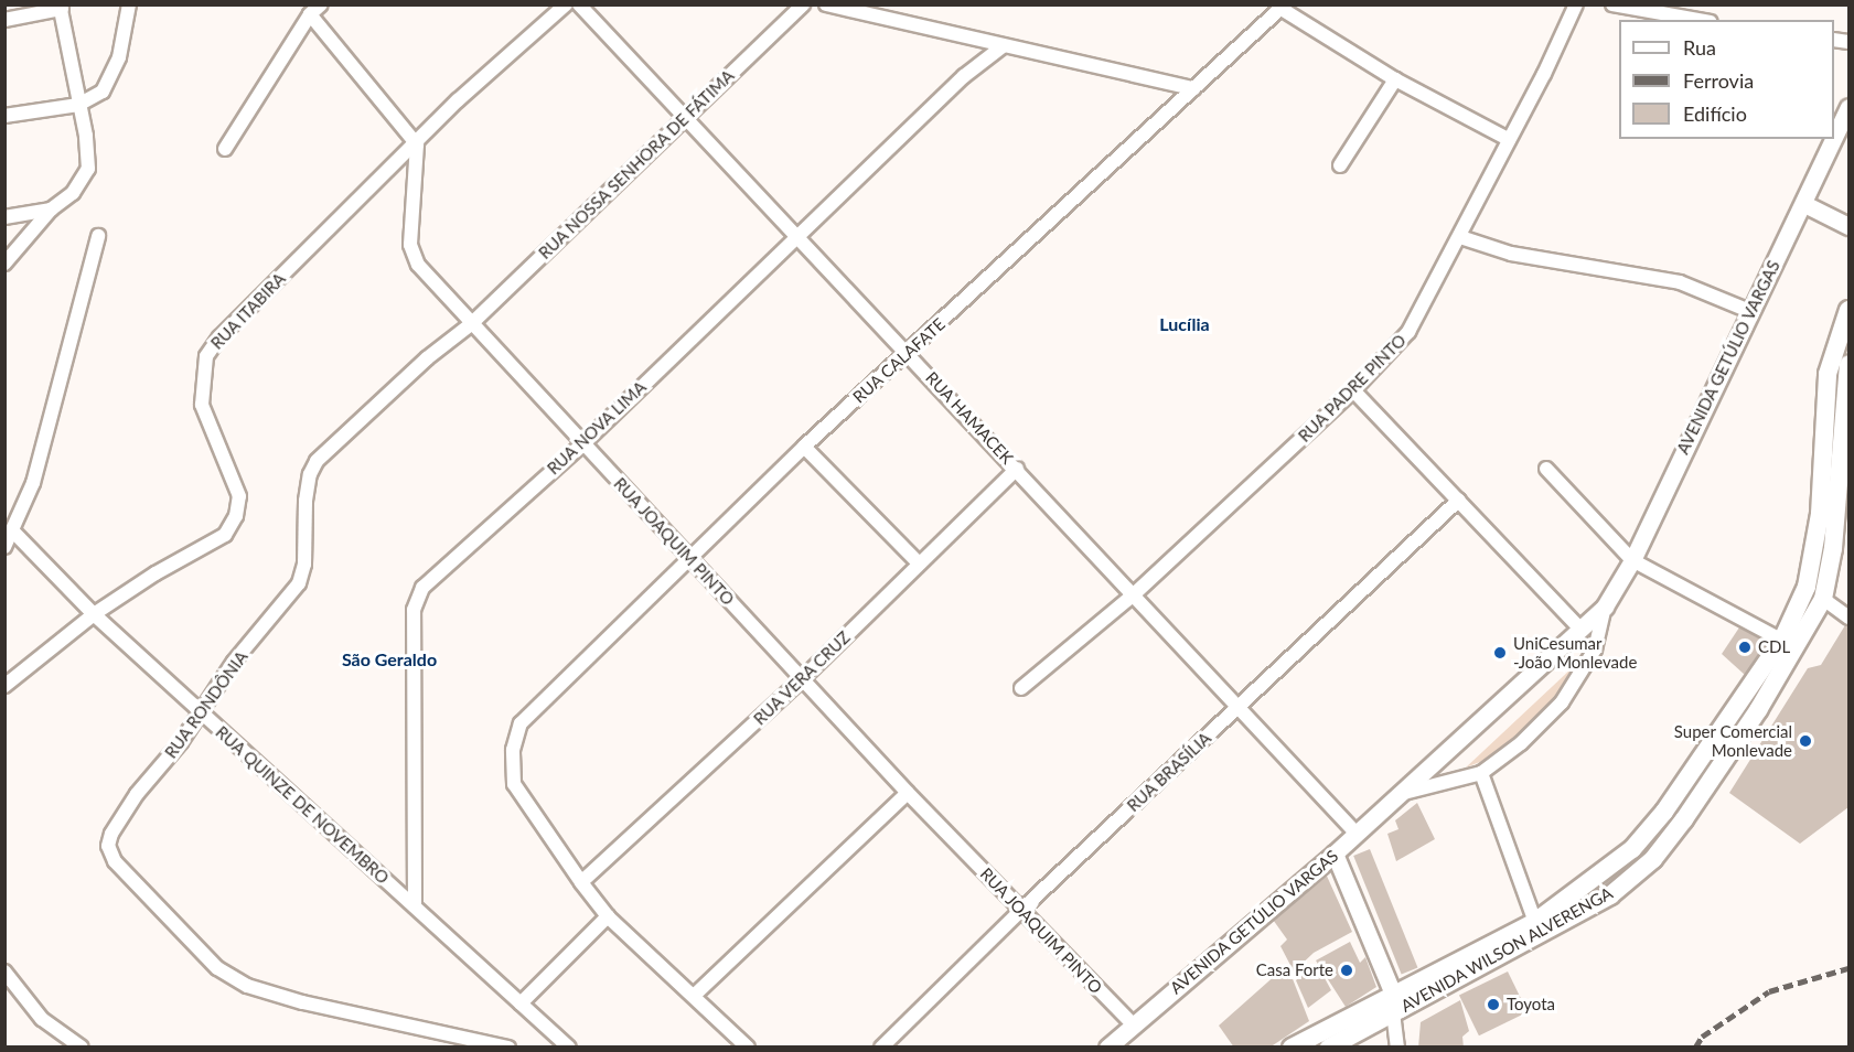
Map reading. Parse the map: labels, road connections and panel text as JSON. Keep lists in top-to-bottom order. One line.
{"streets":{"main road":["AVENIDA WILSON ALVERENGA"],"street":["RUA NOSSA SENHORA DE FÁTIMA","RUA ITABIRA","AVENIDA GETÚLIO VARGAS","RUA CALAFATE","RUA PADRE PINTO","RUA HAMACEK","RUA NOVA LIMA","RUA JOAQUIM PINTO","RUA VERA CRUZ","RUA RONDÔNIA","RUA BRASÍLIA","RUA QUINZE DE NOVEMBRO"]},"crossings":[["RUA NOSSA SENHORA DE FÁTIMA","RUA HAMACEK"],["RUA NOSSA SENHORA DE FÁTIMA","RUA JOAQUIM PINTO"],["RUA NOSSA SENHORA DE FÁTIMA","RUA RONDÔNIA"],["RUA ITABIRA","RUA JOAQUIM PINTO"],["RUA ITABIRA","RUA QUINZE DE NOVEMBRO"],["AVENIDA GETÚLIO VARGAS","RUA HAMACEK"],["AVENIDA GETÚLIO VARGAS","RUA JOAQUIM PINTO"],["RUA CALAFATE","RUA HAMACEK"],["RUA CALAFATE","RUA JOAQUIM PINTO"],["RUA CALAFATE","RUA VERA CRUZ"],["RUA PADRE PINTO","RUA HAMACEK"],["RUA HAMACEK","RUA NOVA LIMA"],["RUA HAMACEK","RUA VERA CRUZ"],["RUA HAMACEK","RUA BRASÍLIA"],["RUA NOVA LIMA","RUA JOAQUIM PINTO"],["RUA NOVA LIMA","RUA QUINZE DE NOVEMBRO"],["RUA JOAQUIM PINTO","RUA VERA CRUZ"],["RUA JOAQUIM PINTO","RUA RONDÔNIA"],["RUA JOAQUIM PINTO","RUA BRASÍLIA"],["RUA RONDÔNIA","RUA QUINZE DE NOVEMBRO"]],"districts":["Lucília","São Geraldo"],"places":["CDL","UniCesumar -João Monlevade","Super Comercial Monlevade","Casa Forte","Toyota"],"legend":["Rua","Ferrovia","Edifício"]}
